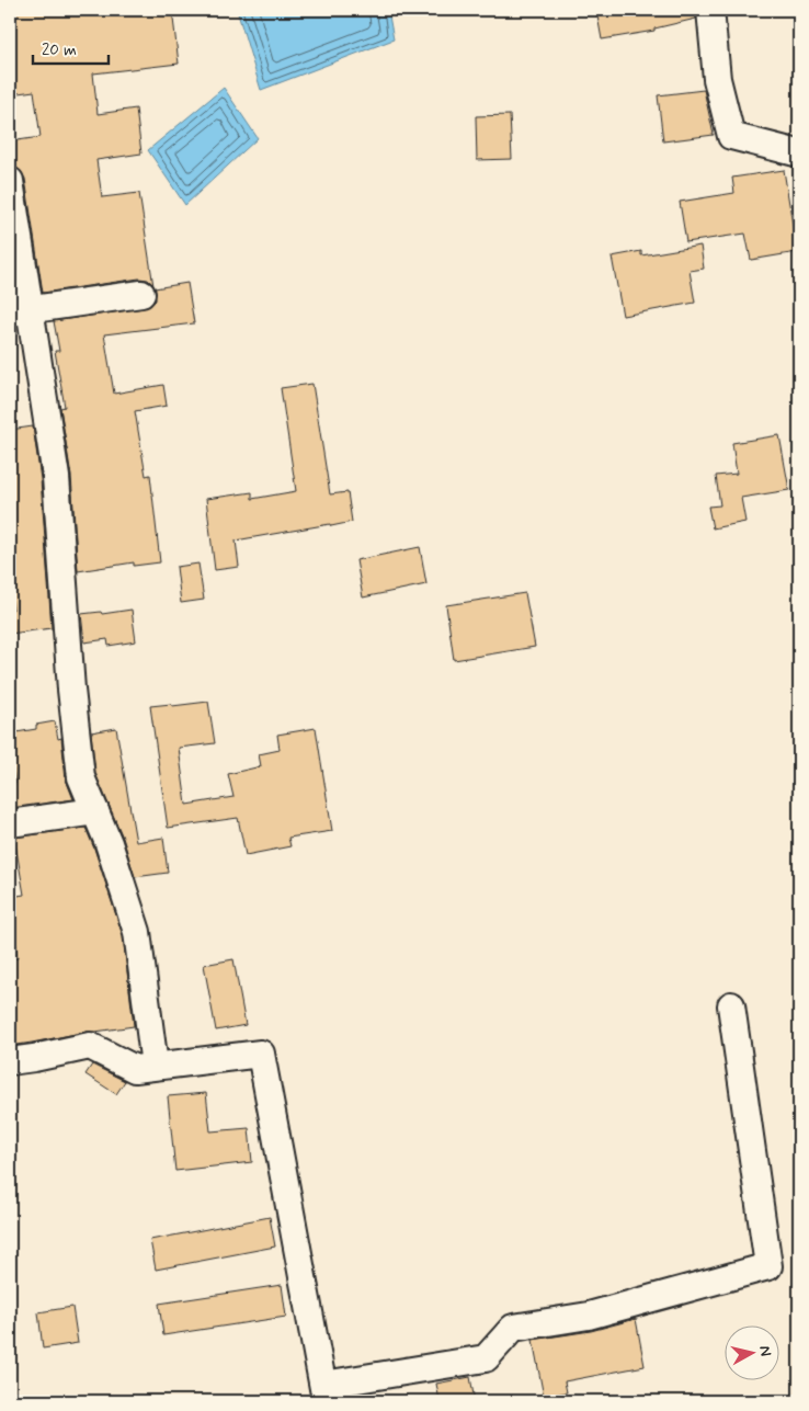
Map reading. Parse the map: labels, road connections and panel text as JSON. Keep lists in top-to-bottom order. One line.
{"scale_bar":"20 m","north":"right"}
